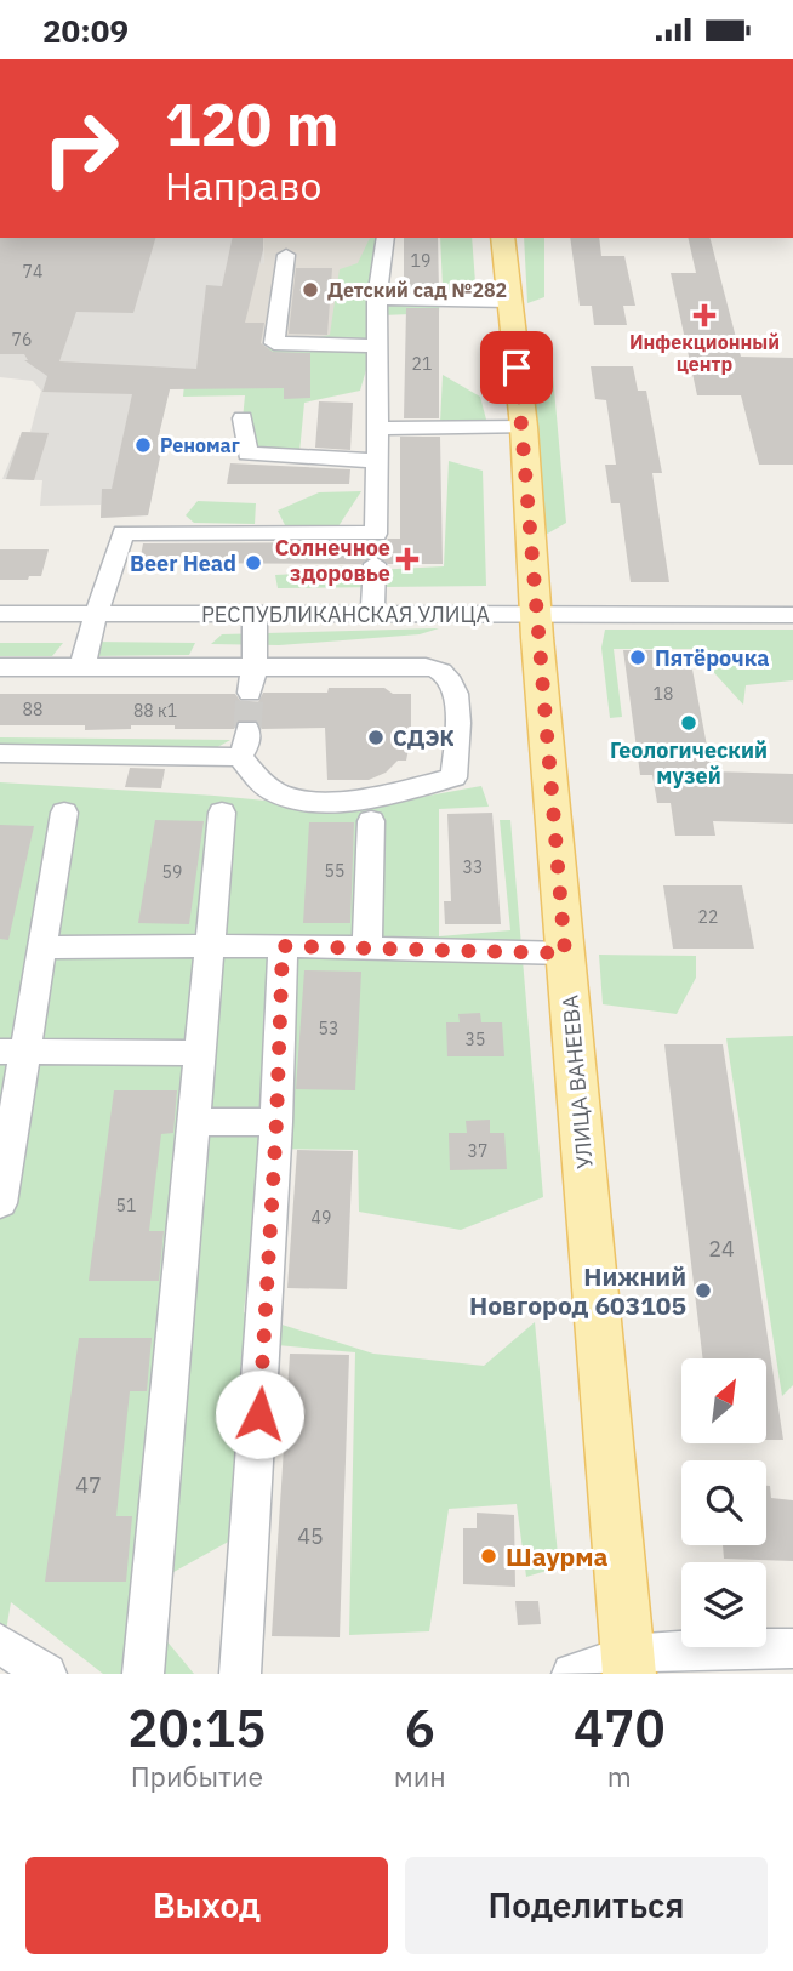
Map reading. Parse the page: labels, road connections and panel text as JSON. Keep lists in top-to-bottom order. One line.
{"streets":{"main road":["УЛИЦА ВАНЕЕВА"],"street":["РЕСПУБЛИКАНСКАЯ УЛИЦА"]},"crossings":[["РЕСПУБЛИКАНСКАЯ УЛИЦА","УЛИЦА ВАНЕЕВА"]],"places":{"other":["Детский сад №282","Реномаг","Beer Head","Пятёрочка","Геологический музей","СДЭК","Нижний Новгород 603105","Шаурма"],"health":["Инфекционный центр","Солнечное здоровье"]},"house_numbers":["19","74","76","21","18","88","88 к1","33","55","59","22","53","35","37","51","49","24","47","45"],"north":"top right","page":{"status":"20:09","turn":["120 m","Направо"],"eta":["20:15","Прибытие","6","мин","470","m"],"buttons":["Выход","Поделиться"]}}
